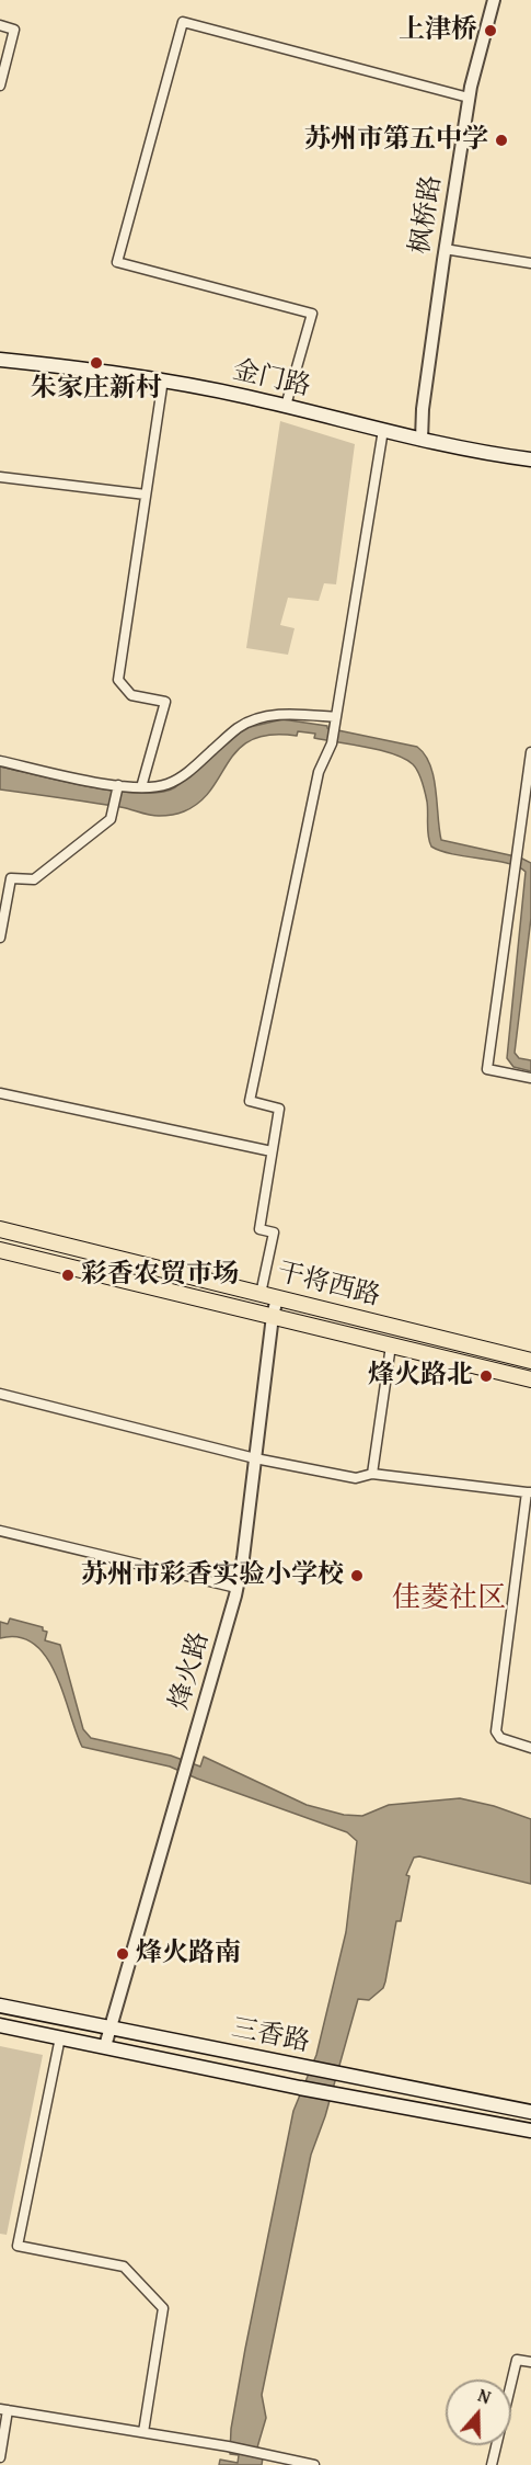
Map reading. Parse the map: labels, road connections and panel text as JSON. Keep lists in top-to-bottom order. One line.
{"streets":{"main road":["金门路","干将西路","三香路"],"street":["枫桥路","烽火路"]},"crossings":[["枫桥路","金门路"],["干将西路","烽火路"],["烽火路","三香路"]],"districts":["佳菱社区"],"places":["上津桥","苏州市第五中学","朱家庄新村","彩香农贸市场","烽火路北","苏州市彩香实验小学校","烽火路南"],"north":"top"}
